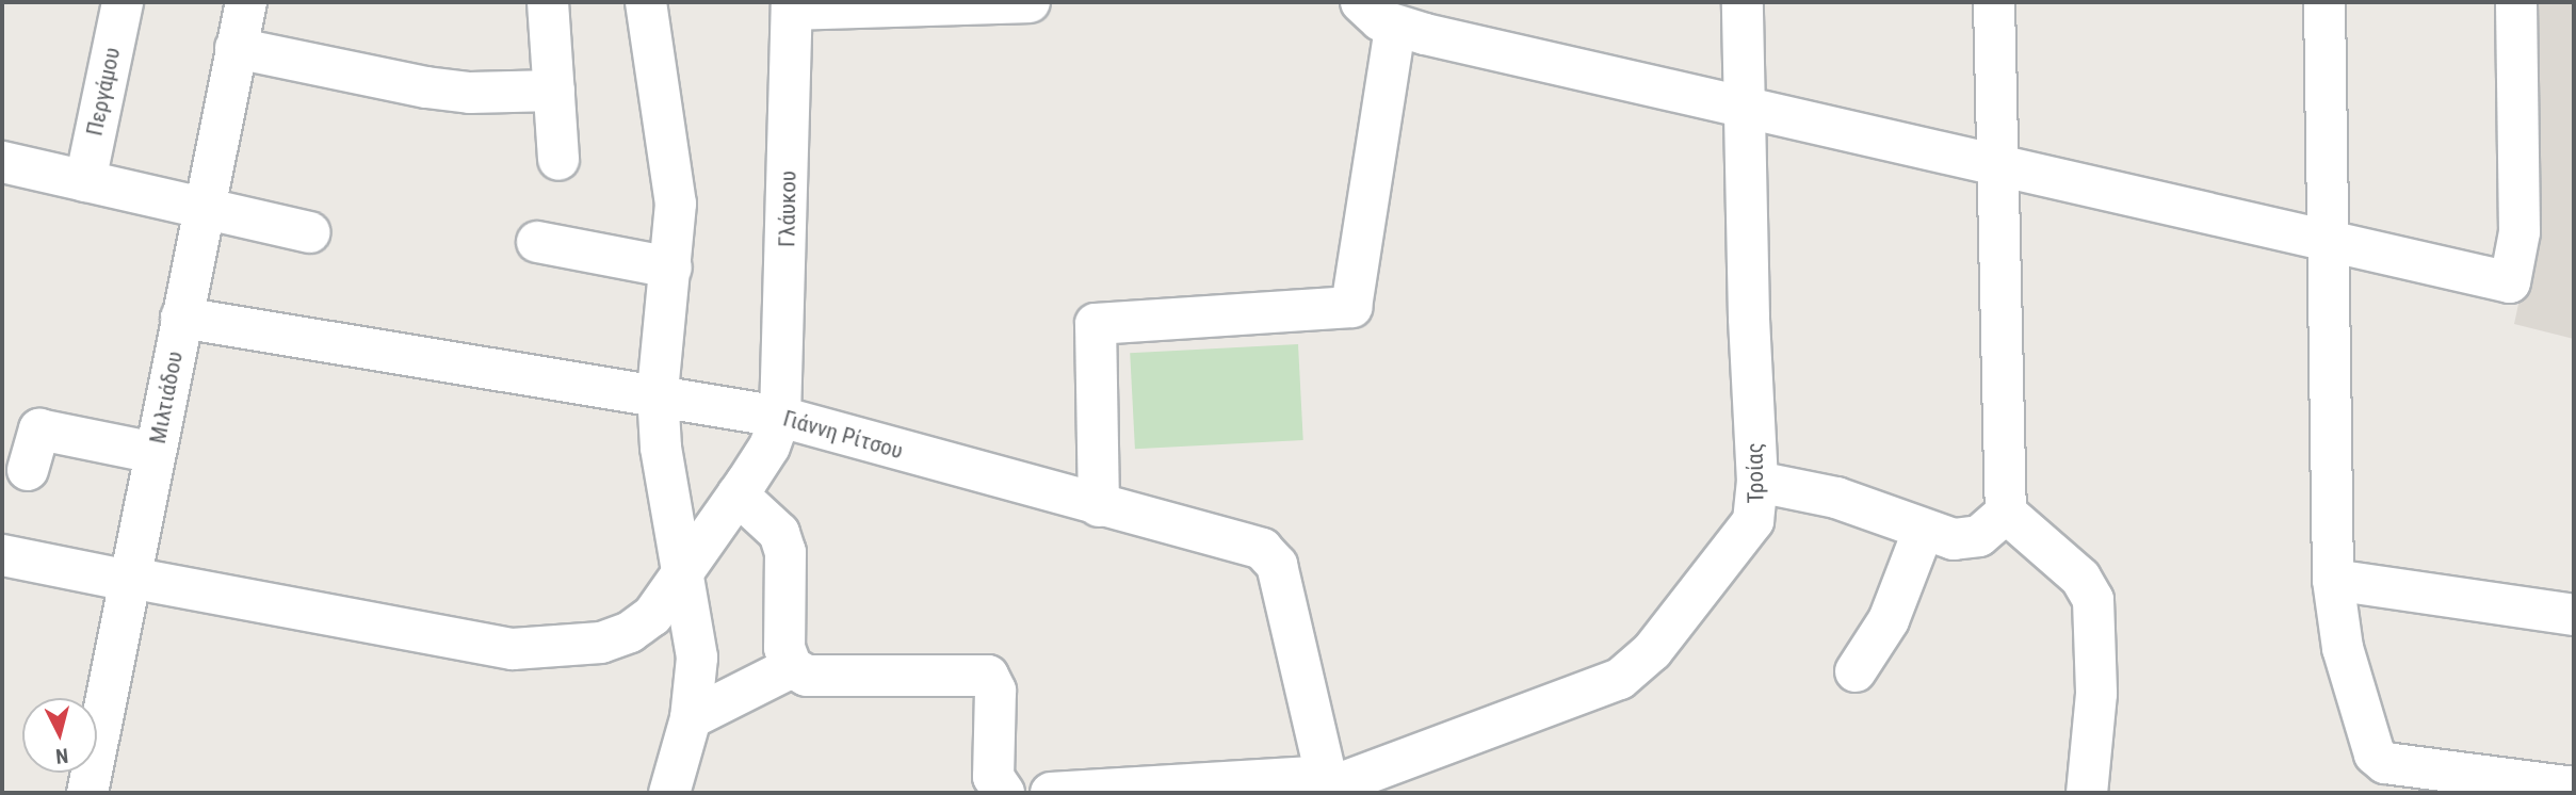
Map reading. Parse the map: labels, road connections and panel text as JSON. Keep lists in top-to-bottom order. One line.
{"streets":{"street":["Περγάμου","Γλάυκου","Μιλτιάδου","Γιάννη Ρίτσου","Τροίας"]},"crossings":[["Γλάυκου","Γιάννη Ρίτσου"],["Μιλτιάδου","Γιάννη Ρίτσου"],["Γιάννη Ρίτσου","Τροίας"]],"north":"bottom"}
